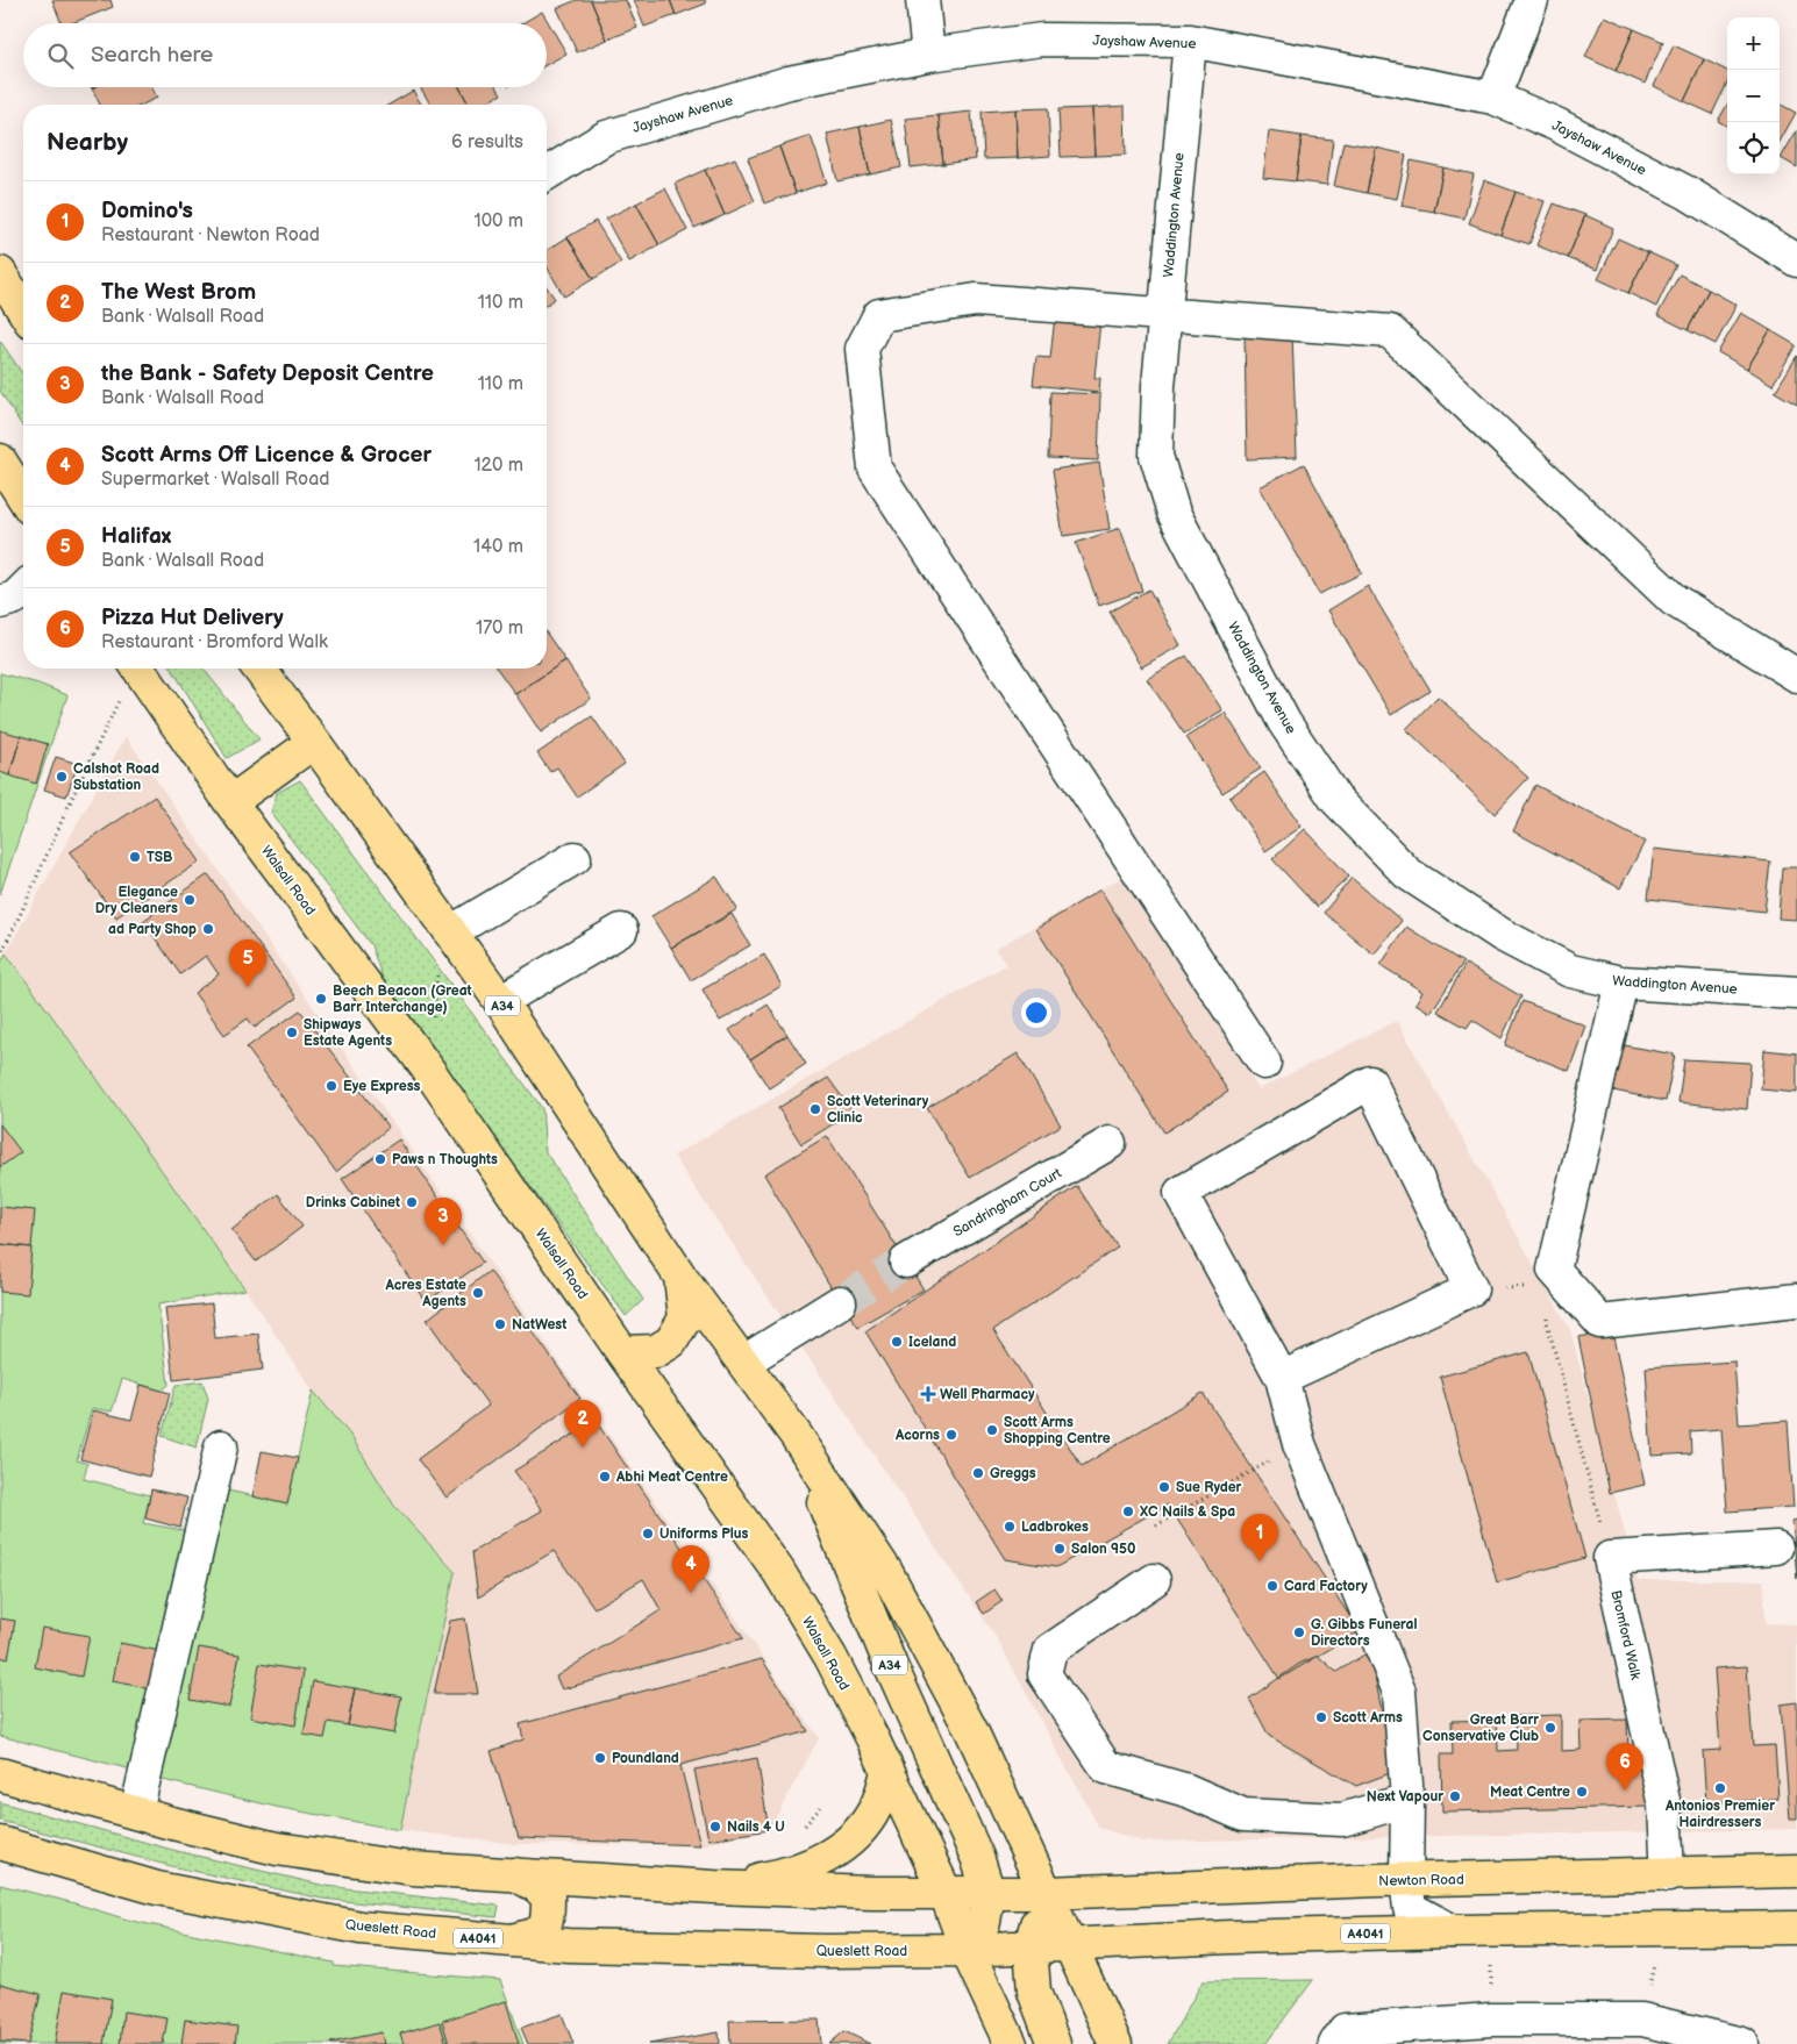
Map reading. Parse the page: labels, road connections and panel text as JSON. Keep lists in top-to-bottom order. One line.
{"streets":{"highway":["Walsall Road","A34","Newton Road","Queslett Road","A4041"],"street":["Jayshaw Avenue","Waddington Avenue","Sandringham Court","Bromford Walk"]},"crossings":[["Jayshaw Avenue","Waddington Avenue"],["Walsall Road","A34"],["Walsall Road","Newton Road"],["Walsall Road","Queslett Road"],["Walsall Road","A4041"],["A34","Newton Road"],["A34","Queslett Road"],["A34","A4041"],["Bromford Walk","Newton Road"],["Queslett Road","A4041"]],"places":{"other":["Calshot Road Substation","TSB","Elegance Dry Cleaners","ad Party Shop","Beech Beacon (Great Barr Interchange)","Shipways Estate Agents","Eye Express","Scott Veterinary Clinic","Paws n Thoughts","Drinks Cabinet","Acres Estate Agents","NatWest","Iceland","Scott Arms Shopping Centre","Acorns","Greggs","Abhi Meat Centre","Sue Ryder","XC Nails & Spa","Ladbrokes","Uniforms Plus","Salon 950","Card Factory","G. Gibbs Funeral Directors","Scott Arms","Great Barr Conservative Club","Poundland","Antonios Premier Hairdressers","Meat Centre","Next Vapour","Nails 4 U"],"health":["Well Pharmacy"]},"page":{"map_buttons":["+","−"],"search":"Search here","heading":["Nearby","6 results"],"list":[{"mark":"1","name":"Domino's","note":"Restaurant · Newton Road","value":"100 m"},{"mark":"2","name":"The West Brom","note":"Bank · Walsall Road","value":"110 m"},{"mark":"3","name":"the Bank - Safety Deposit Centre","note":"Bank · Walsall Road","value":"110 m"},{"mark":"4","name":"Scott Arms Off Licence & Grocer","note":"Supermarket · Walsall Road","value":"120 m"},{"mark":"5","name":"Halifax","note":"Bank · Walsall Road","value":"140 m"},{"mark":"6","name":"Pizza Hut Delivery","note":"Restaurant · Bromford Walk","value":"170 m"}],"pins":["5","3","2","1","4","6"]}}
